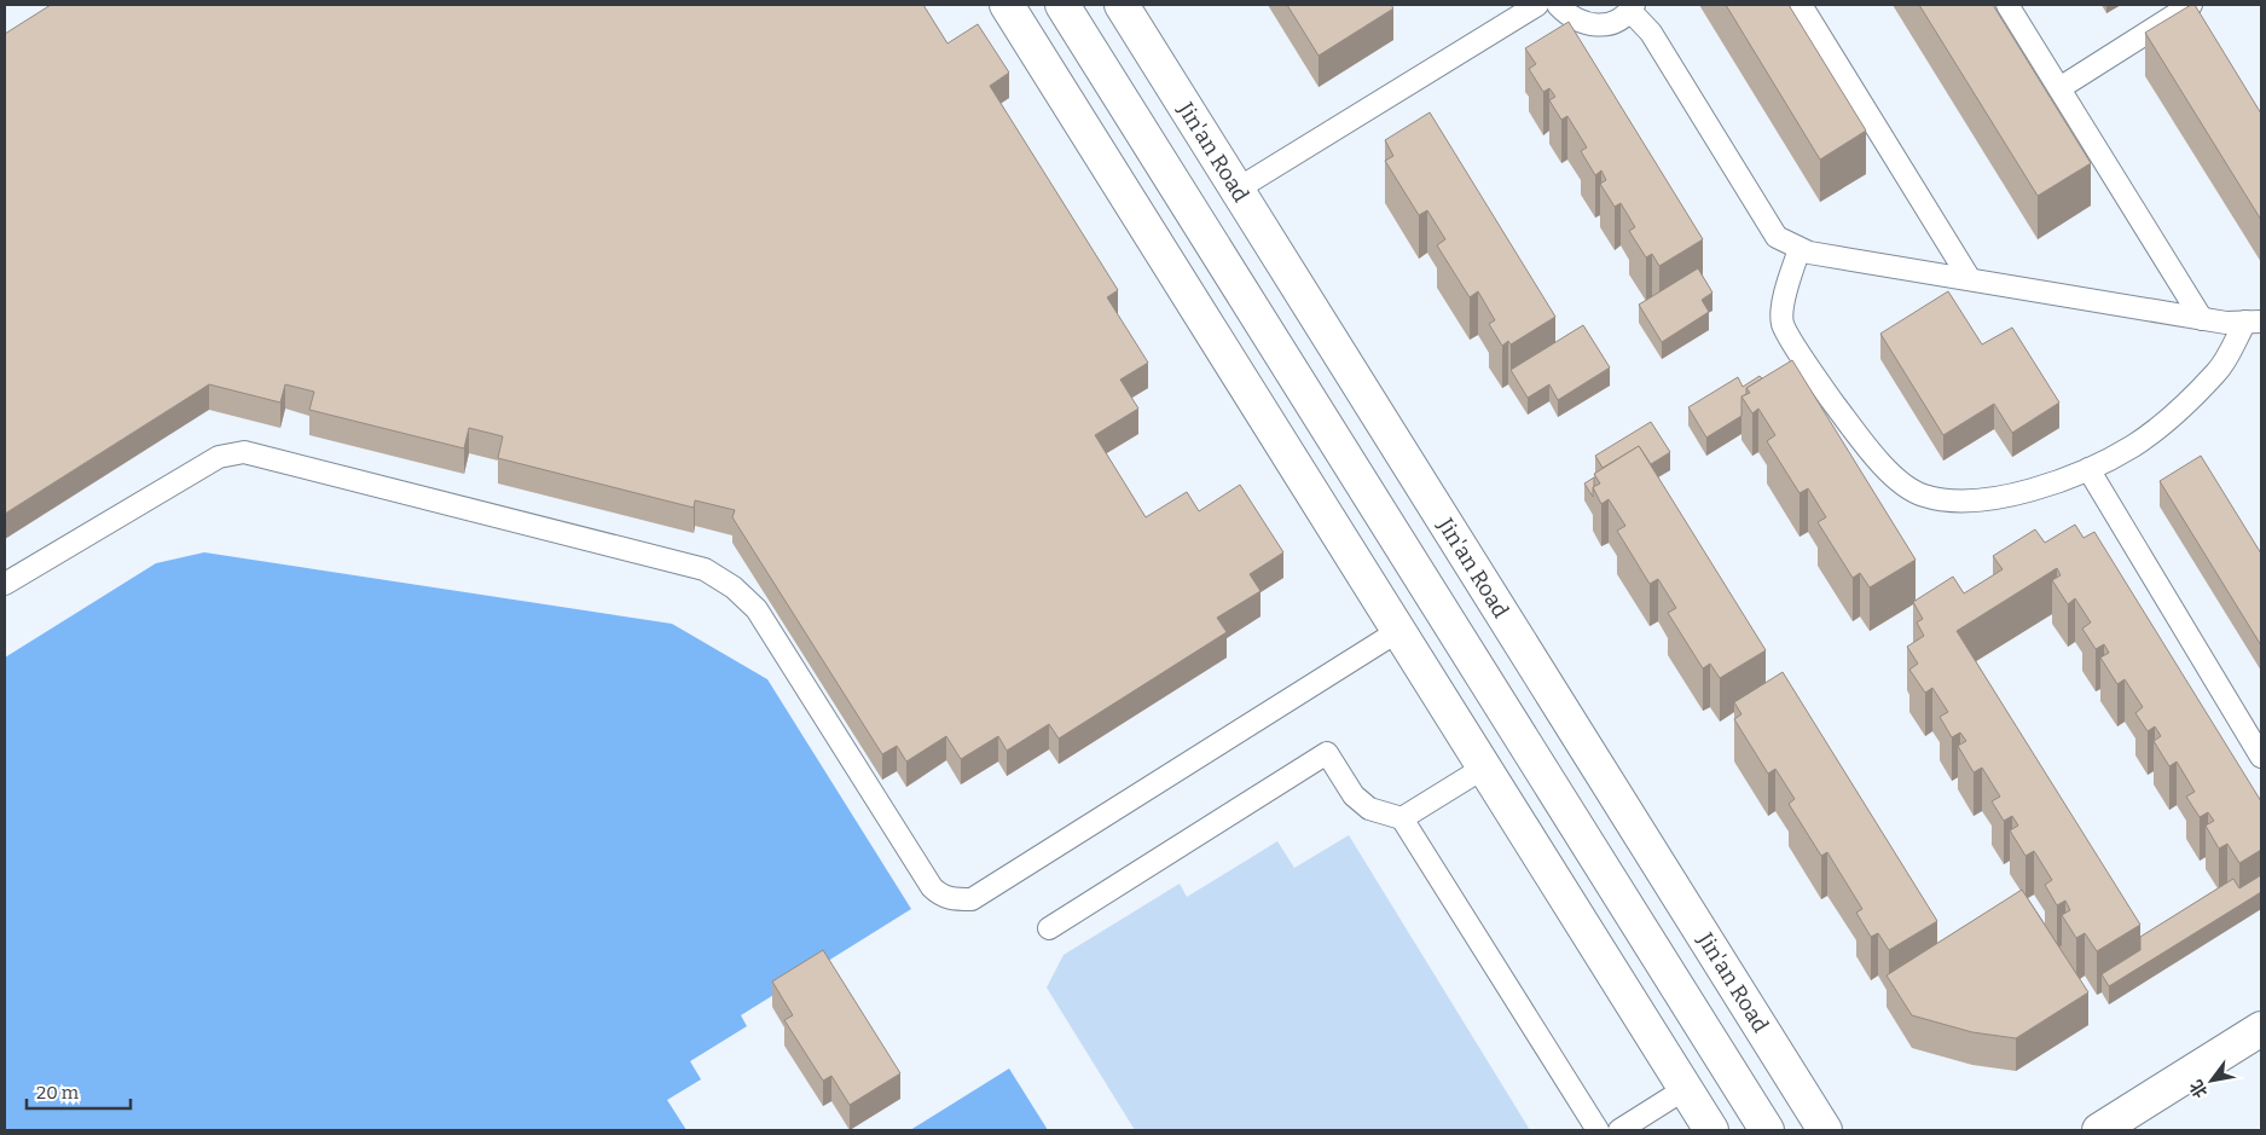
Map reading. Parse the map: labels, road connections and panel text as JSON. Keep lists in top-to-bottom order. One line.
{"streets":{"main road":["Jin'an Road"]},"scale_bar":"20 m","north":"bottom left"}
